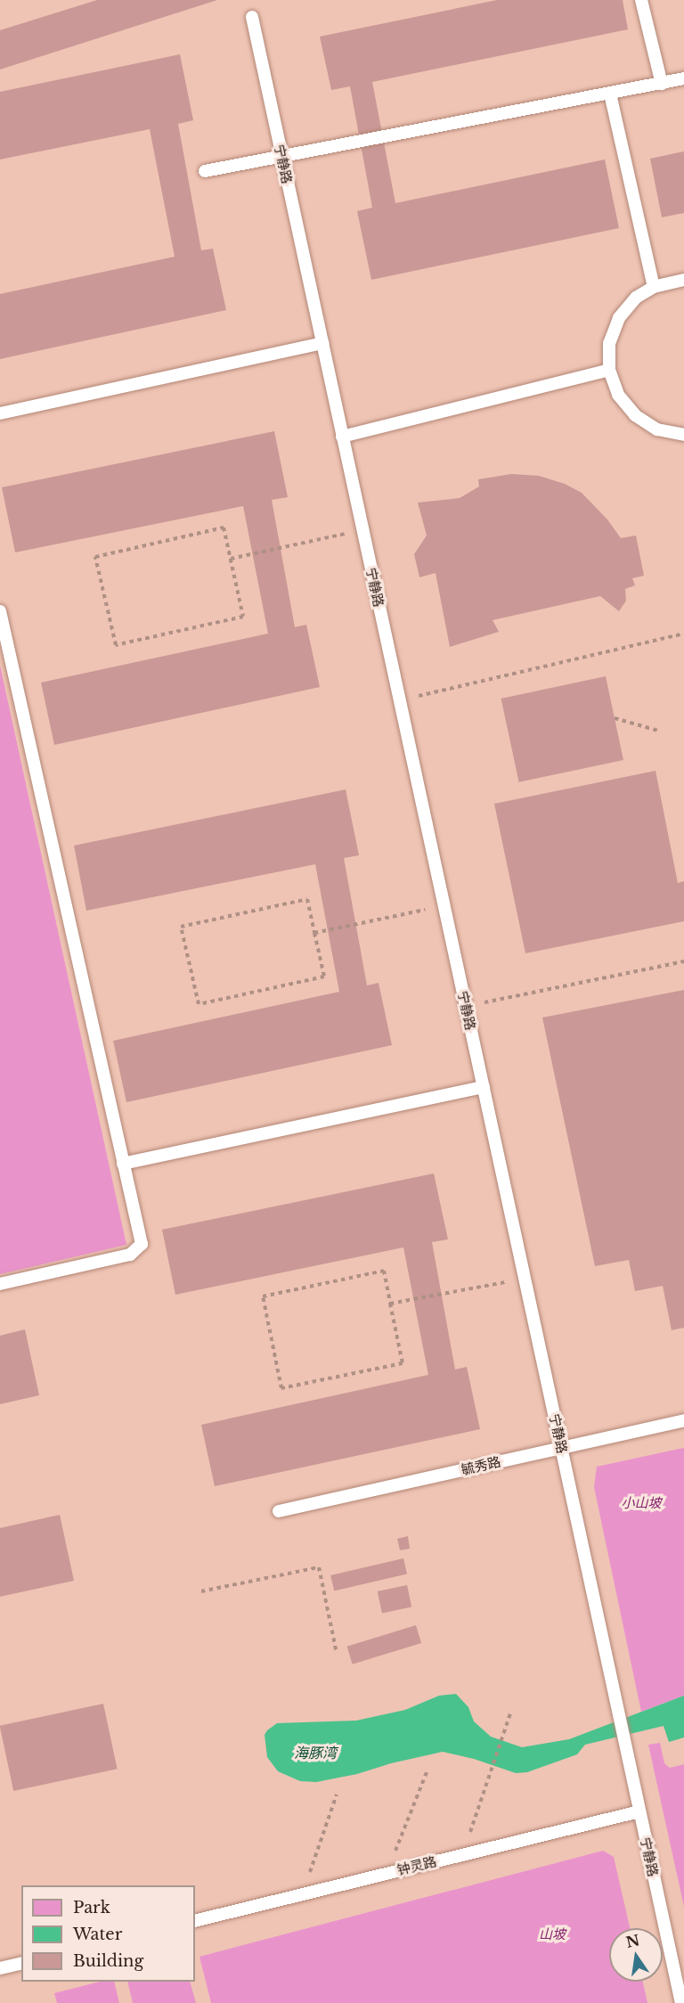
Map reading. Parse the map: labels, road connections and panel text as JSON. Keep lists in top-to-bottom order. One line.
{"streets":{"lane":["宁静路","毓秀路","钟灵路"]},"crossings":[["宁静路","毓秀路"],["宁静路","钟灵路"]],"water":["海豚湾"],"parks":["小山坡","山坡"],"legend":["Park","Water","Building"],"north":"top"}
